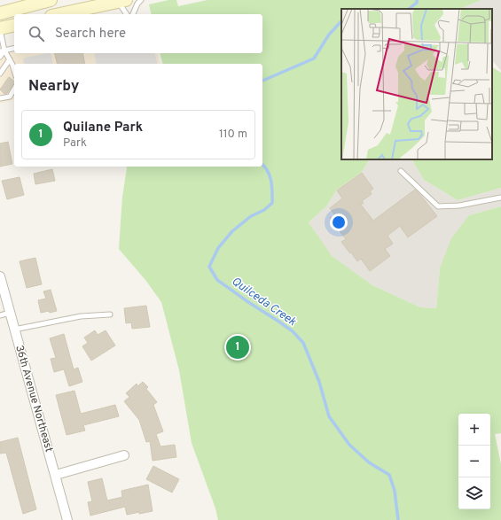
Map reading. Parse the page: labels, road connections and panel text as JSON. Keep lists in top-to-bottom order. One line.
{"streets":{"street":["36th Avenue Northeast"]},"water":["Quilceda Creek"],"page":{"search":"Search here","heading":"Nearby","list":[{"mark":"1","name":"Quilane Park","note":"Park","value":"110 m"}],"pins":"1","map_buttons":["+","−"]}}
